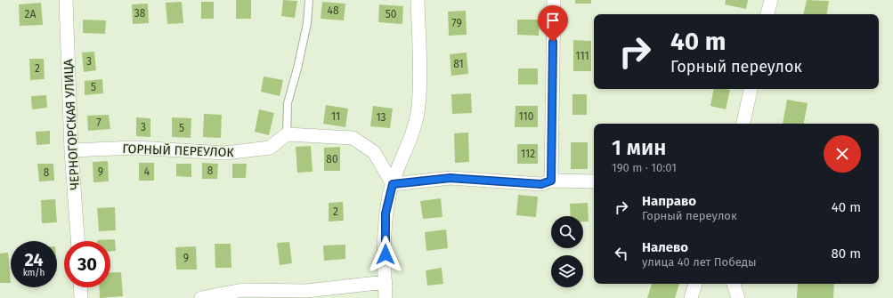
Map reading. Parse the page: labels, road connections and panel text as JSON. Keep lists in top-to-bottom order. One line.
{"streets":{"street":["ЧЕРНОГОРСКАЯ УЛИЦА","ГОРНЫЙ ПЕРЕУЛОК"]},"crossings":[["ЧЕРНОГОРСКАЯ УЛИЦА","ГОРНЫЙ ПЕРЕУЛОК"]],"house_numbers":["48","38","2А","50","79","111","3","81","2","5","11","110","13","7","3","5","112","80","8","9","4","8","2","9"],"page":{"turn":["40 m","Горный переулок"],"heading":["1 мин","190 m · 10:01"],"list":[{"name":"Направо","note":"Горный переулок","value":"40 m"},{"name":"Налево","note":"улица 40 лет Победы","value":"80 m"}],"speed":"24 km/h","limit":"30"}}
